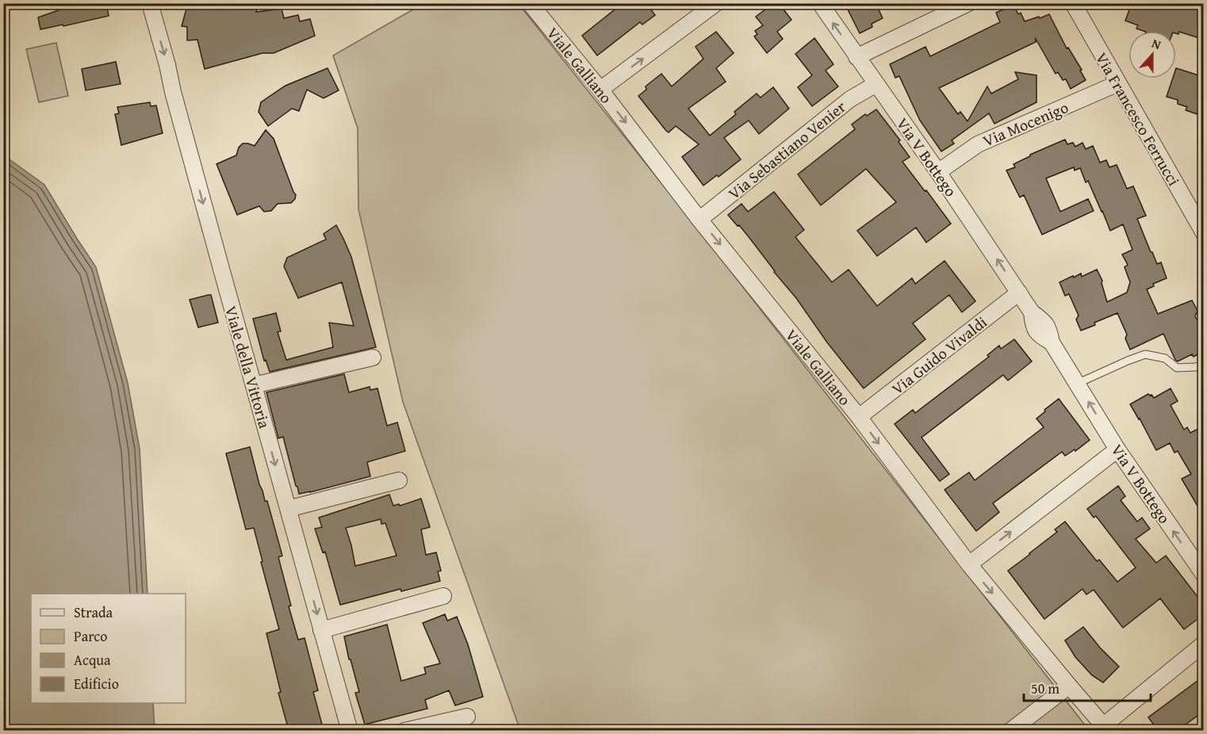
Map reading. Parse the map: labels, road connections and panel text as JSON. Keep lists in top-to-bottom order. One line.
{"streets":{"street":["Viale Galliano","Via Francesco Ferrucci","Via Mocenigo","Via Sebastiano Venier","Via V Bottego","Via Guido Vivaldi","Viale della Vittoria"]},"crossings":[["Viale Galliano","Via Sebastiano Venier"],["Viale Galliano","Via Guido Vivaldi"],["Via Francesco Ferrucci","Via Mocenigo"],["Via Mocenigo","Via V Bottego"],["Via Sebastiano Venier","Via V Bottego"],["Via V Bottego","Via Guido Vivaldi"]],"one_way":["Viale Galliano","Via V Bottego","Viale della Vittoria"],"legend":["Strada","Parco","Acqua","Edificio"],"scale_bar":"50 m","north":"top"}
